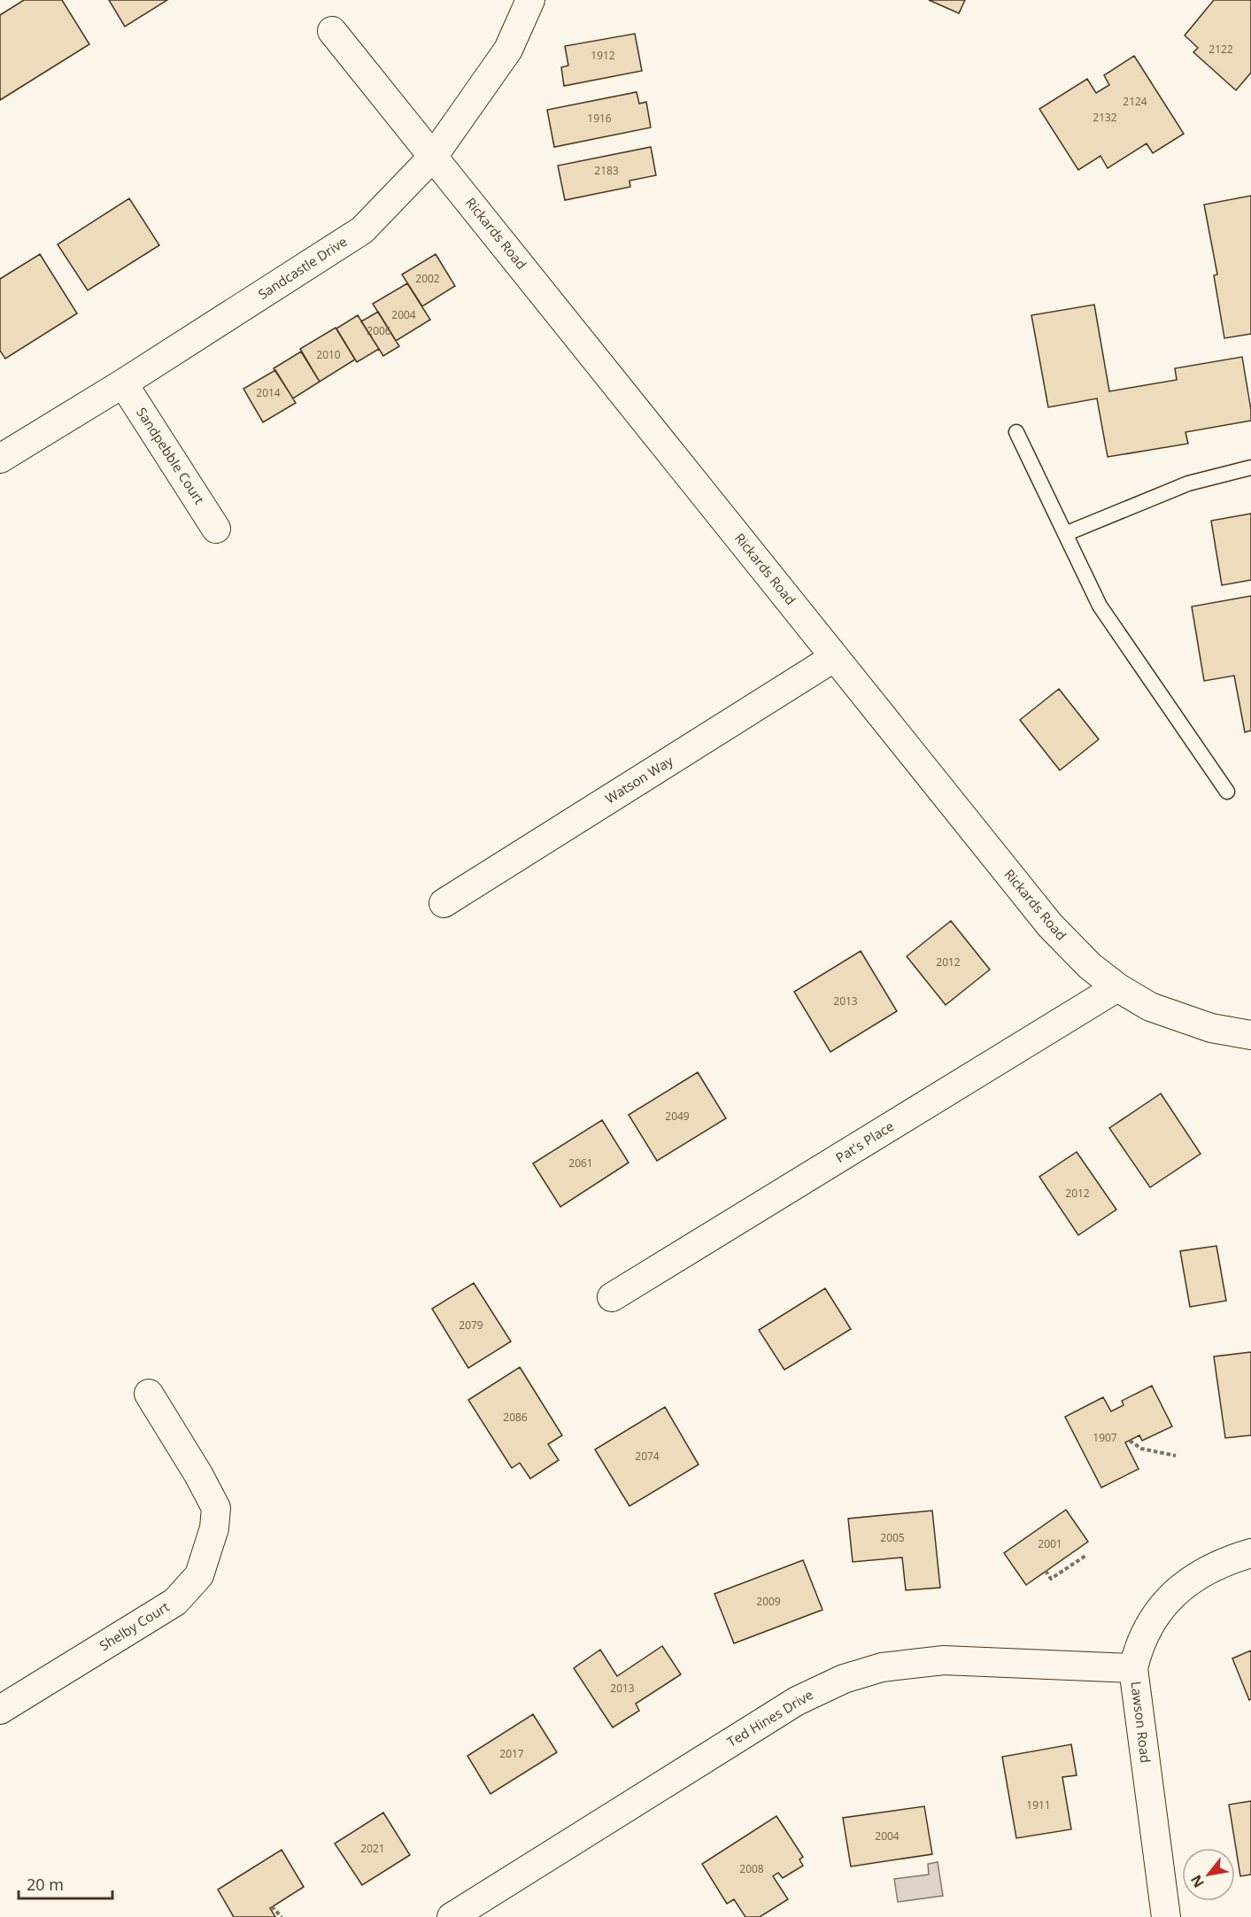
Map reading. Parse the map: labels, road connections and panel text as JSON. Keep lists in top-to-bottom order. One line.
{"streets":{"street":["Rickards Road","Sandcastle Drive","Sandpebble Court","Watson Way","Pat's Place","Shelby Court","Ted Hines Drive","Lawson Road"]},"crossings":[["Rickards Road","Sandcastle Drive"],["Rickards Road","Watson Way"],["Rickards Road","Pat's Place"],["Sandcastle Drive","Sandpebble Court"],["Ted Hines Drive","Lawson Road"]],"house_numbers":["2122","1912","2124","2132","1916","2183","2002","2004","2006","2010","2014","2012","2013","2049","2061","2012","2079","2086","1907","2074","2005","2001","2009","2013","2017","1911","2004","2021","2008"],"scale_bar":"20 m","north":"bottom left"}
